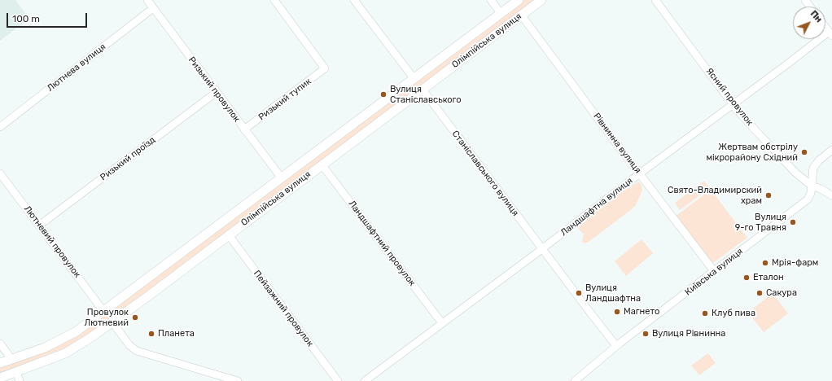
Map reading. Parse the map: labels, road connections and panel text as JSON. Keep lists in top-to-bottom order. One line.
{"streets":{"main road":["Олімпійська вулиця","Станіславського вулиця"],"street":["Лютнева вулиця","Ризький провулок","Ясний провулок","Ризький тупик","Рівнинна вулиця","Ризький проїзд","Ландшафтна вулиця","Лютневий провулок","Ландшафтний провулок","Київська вулиця","Пейзажний провулок"]},"crossings":[["Олімпійська вулиця","Ризький провулок"],["Олімпійська вулиця","Рівнинна вулиця"],["Олімпійська вулиця","Станіславського вулиця"],["Олімпійська вулиця","Лютневий провулок"],["Олімпійська вулиця","Ландшафтний провулок"],["Олімпійська вулиця","Пейзажний провулок"],["Лютнева вулиця","Ризький провулок"],["Ризький провулок","Ризький тупик"],["Ризький провулок","Ризький проїзд"],["Ясний провулок","Ландшафтна вулиця"],["Ясний провулок","Київська вулиця"],["Рівнинна вулиця","Ландшафтна вулиця"],["Рівнинна вулиця","Київська вулиця"],["Ризький проїзд","Лютневий провулок"],["Станіславського вулиця","Ландшафтна вулиця"],["Станіславського вулиця","Київська вулиця"],["Ландшафтна вулиця","Ландшафтний провулок"]],"places":["Вулиця Станіславського","Жертвам обстрілу мікрорайону Східний","Свято-Владимирский храм","Вулиця 9-го Травня","Мрія-фарм","Еталон","Вулиця Ландшафтна","Сакура","Магнето","Клуб пива","Провулок Лютневий","Планета","Вулиця Рівнинна"],"scale_bar":"100 m","north":"top right"}
